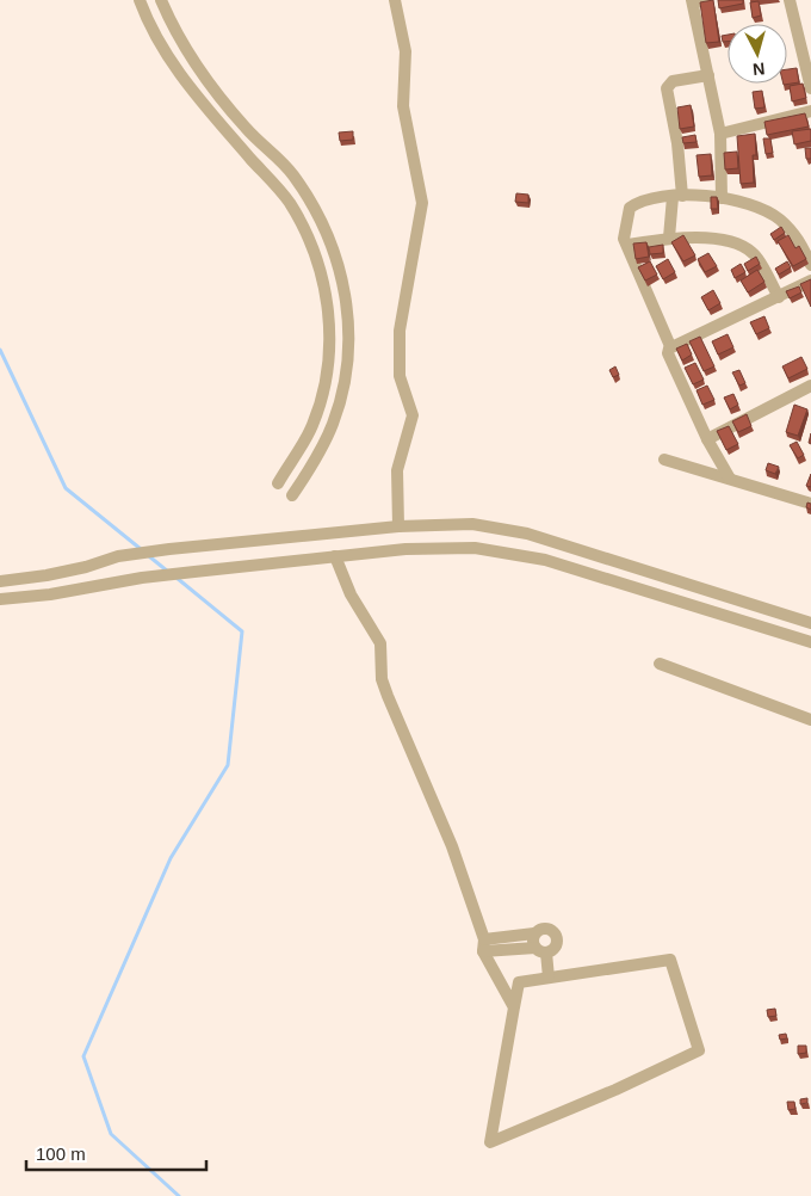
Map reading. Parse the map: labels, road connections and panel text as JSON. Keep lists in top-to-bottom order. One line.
{"scale_bar":"100 m","north":"bottom"}
